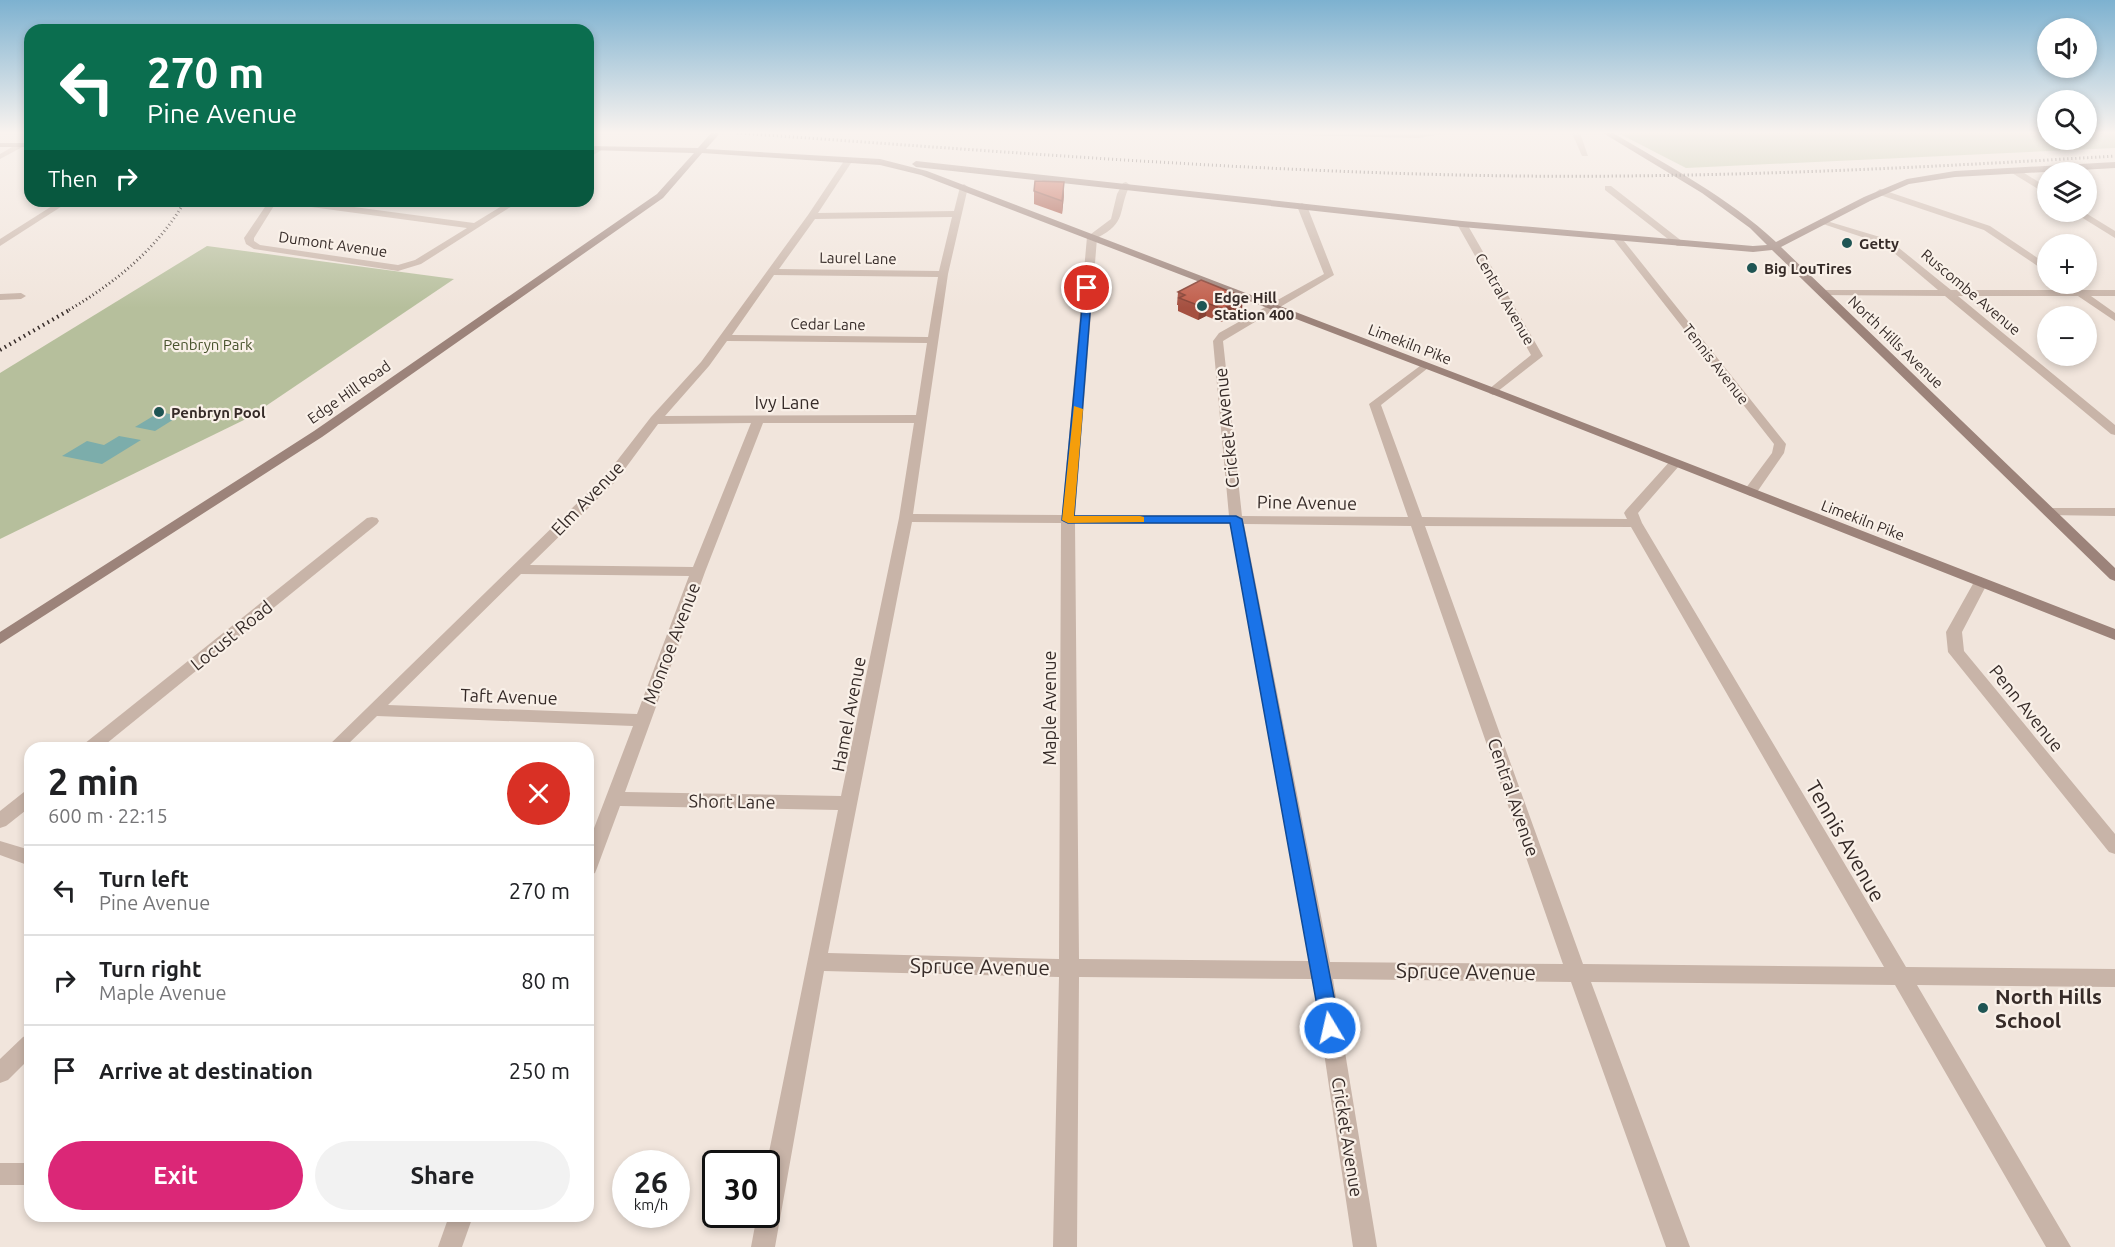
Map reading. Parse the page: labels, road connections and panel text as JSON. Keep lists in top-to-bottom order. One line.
{"streets":{"main road":["North Hills Avenue","Limekiln Pike","Edge Hill Road"],"street":["Dumont Avenue","Laurel Lane","Ruscombe Avenue","Central Avenue","Cedar Lane","Tennis Avenue","Ivy Lane","Cricket Avenue","Elm Avenue","Pine Avenue","Locust Road","Monroe Avenue","Taft Avenue","Maple Avenue","Penn Avenue","Hamel Avenue","Short Lane","Spruce Avenue"]},"crossings":[["Laurel Lane","Elm Avenue"],["Laurel Lane","Hamel Avenue"],["Central Avenue","Limekiln Pike"],["Central Avenue","Pine Avenue"],["Central Avenue","Spruce Avenue"],["Cedar Lane","Elm Avenue"],["Cedar Lane","Hamel Avenue"],["Limekiln Pike","Tennis Avenue"],["Limekiln Pike","Cricket Avenue"],["Limekiln Pike","Maple Avenue"],["Limekiln Pike","Penn Avenue"],["Tennis Avenue","Pine Avenue"],["Tennis Avenue","Spruce Avenue"],["Ivy Lane","Elm Avenue"],["Ivy Lane","Monroe Avenue"],["Ivy Lane","Hamel Avenue"],["Cricket Avenue","Pine Avenue"],["Cricket Avenue","Spruce Avenue"],["Elm Avenue","Taft Avenue"],["Pine Avenue","Maple Avenue"],["Pine Avenue","Hamel Avenue"],["Monroe Avenue","Taft Avenue"],["Monroe Avenue","Short Lane"],["Maple Avenue","Spruce Avenue"],["Hamel Avenue","Short Lane"],["Hamel Avenue","Spruce Avenue"]],"parks":["Penbryn Park"],"places":["Getty","Big LouTires","Edge Hill Station 400","Penbryn Pool","North Hills School"],"page":{"map_buttons":["+","−"],"turn":["270 m","Pine Avenue"],"then":"Then","heading":["2 min","600 m · 22:15"],"list":[{"name":"Turn left","note":"Pine Avenue","value":"270 m"},{"name":"Turn right","note":"Maple Avenue","value":"80 m"},{"name":"Arrive at destination","value":"250 m"}],"buttons":["Exit","Share"],"speed":"26 km/h","limit":"30"}}
